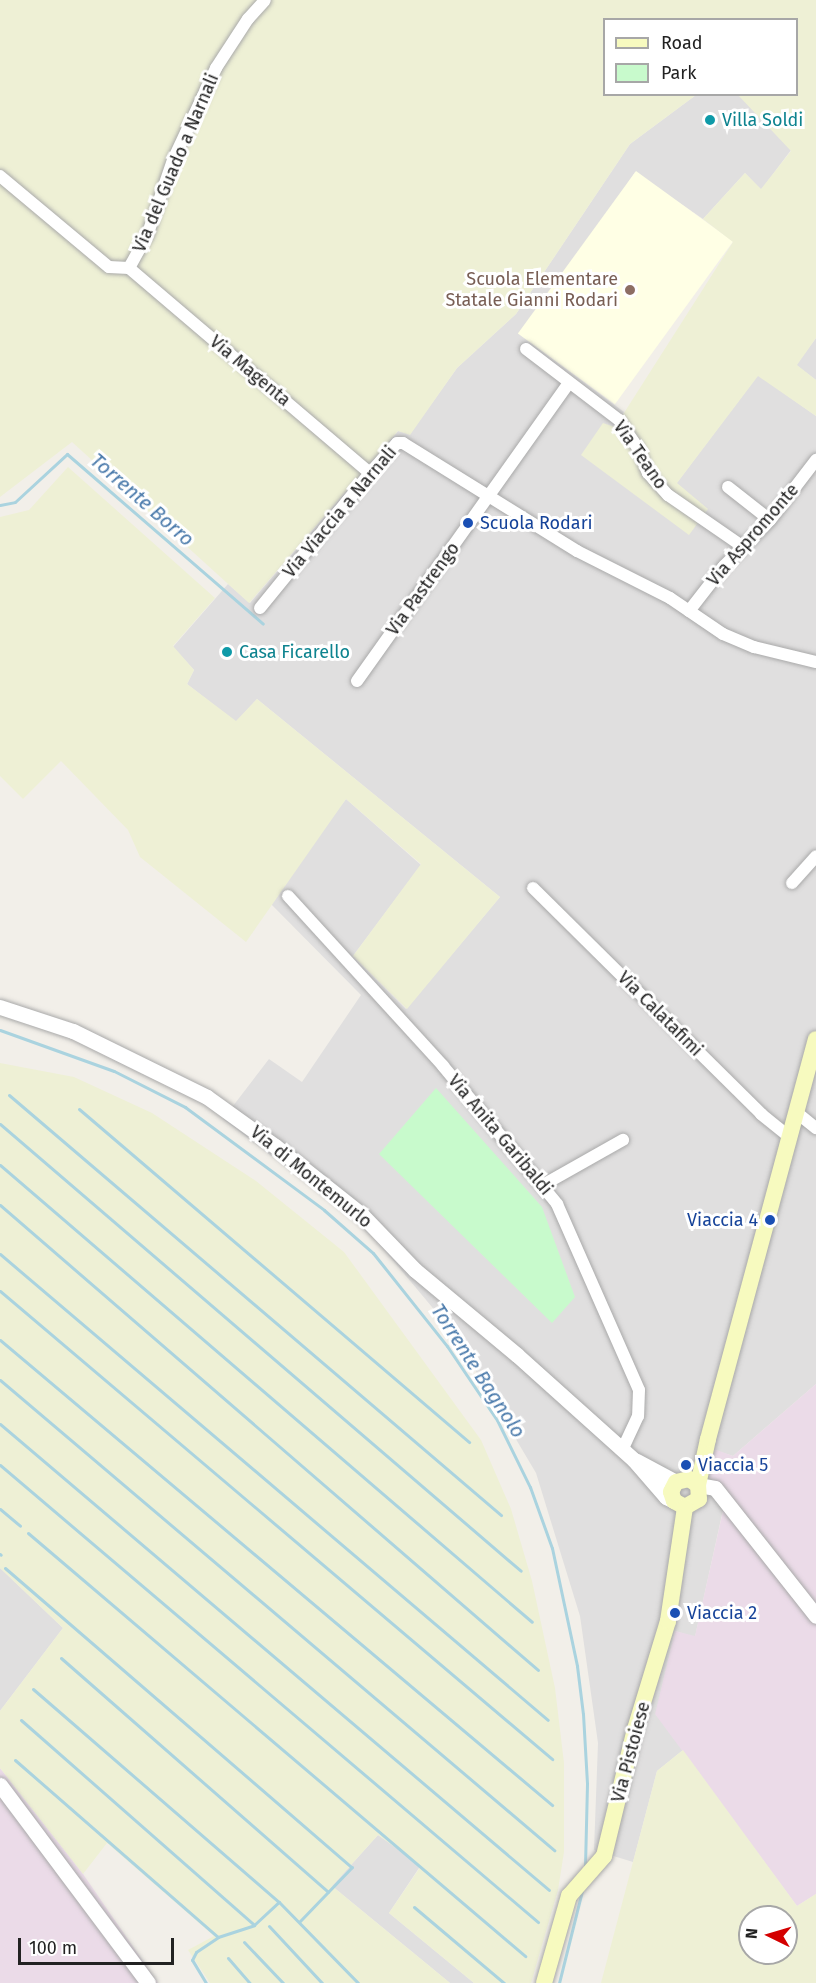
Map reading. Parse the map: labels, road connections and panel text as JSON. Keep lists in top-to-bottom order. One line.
{"streets":{"main road":["Via Pistoiese"],"street":["Via del Guado a Narnali","Via Magenta","Via Teano","Via Viaccia a Narnali","Via Aspromonte","Via Pastrengo","Via Calatafimi","Via Anita Garibaldi","Via di Montemurlo"]},"crossings":[["Via del Guado a Narnali","Via Magenta"],["Via Magenta","Via Viaccia a Narnali"],["Via Teano","Via Aspromonte"],["Via Viaccia a Narnali","Via Aspromonte"],["Via Viaccia a Narnali","Via Pastrengo"],["Via Calatafimi","Via Pistoiese"],["Via Anita Garibaldi","Via di Montemurlo"],["Via di Montemurlo","Via Pistoiese"]],"water":["Torrente Borro","Torrente Bagnolo"],"places":["Villa Soldi","Scuola Elementare Statale Gianni Rodari","Scuola Rodari","Casa Ficarello","Viaccia 4","Viaccia 5","Viaccia 2"],"legend":["Road","Park"],"scale_bar":"100 m","north":"left"}
